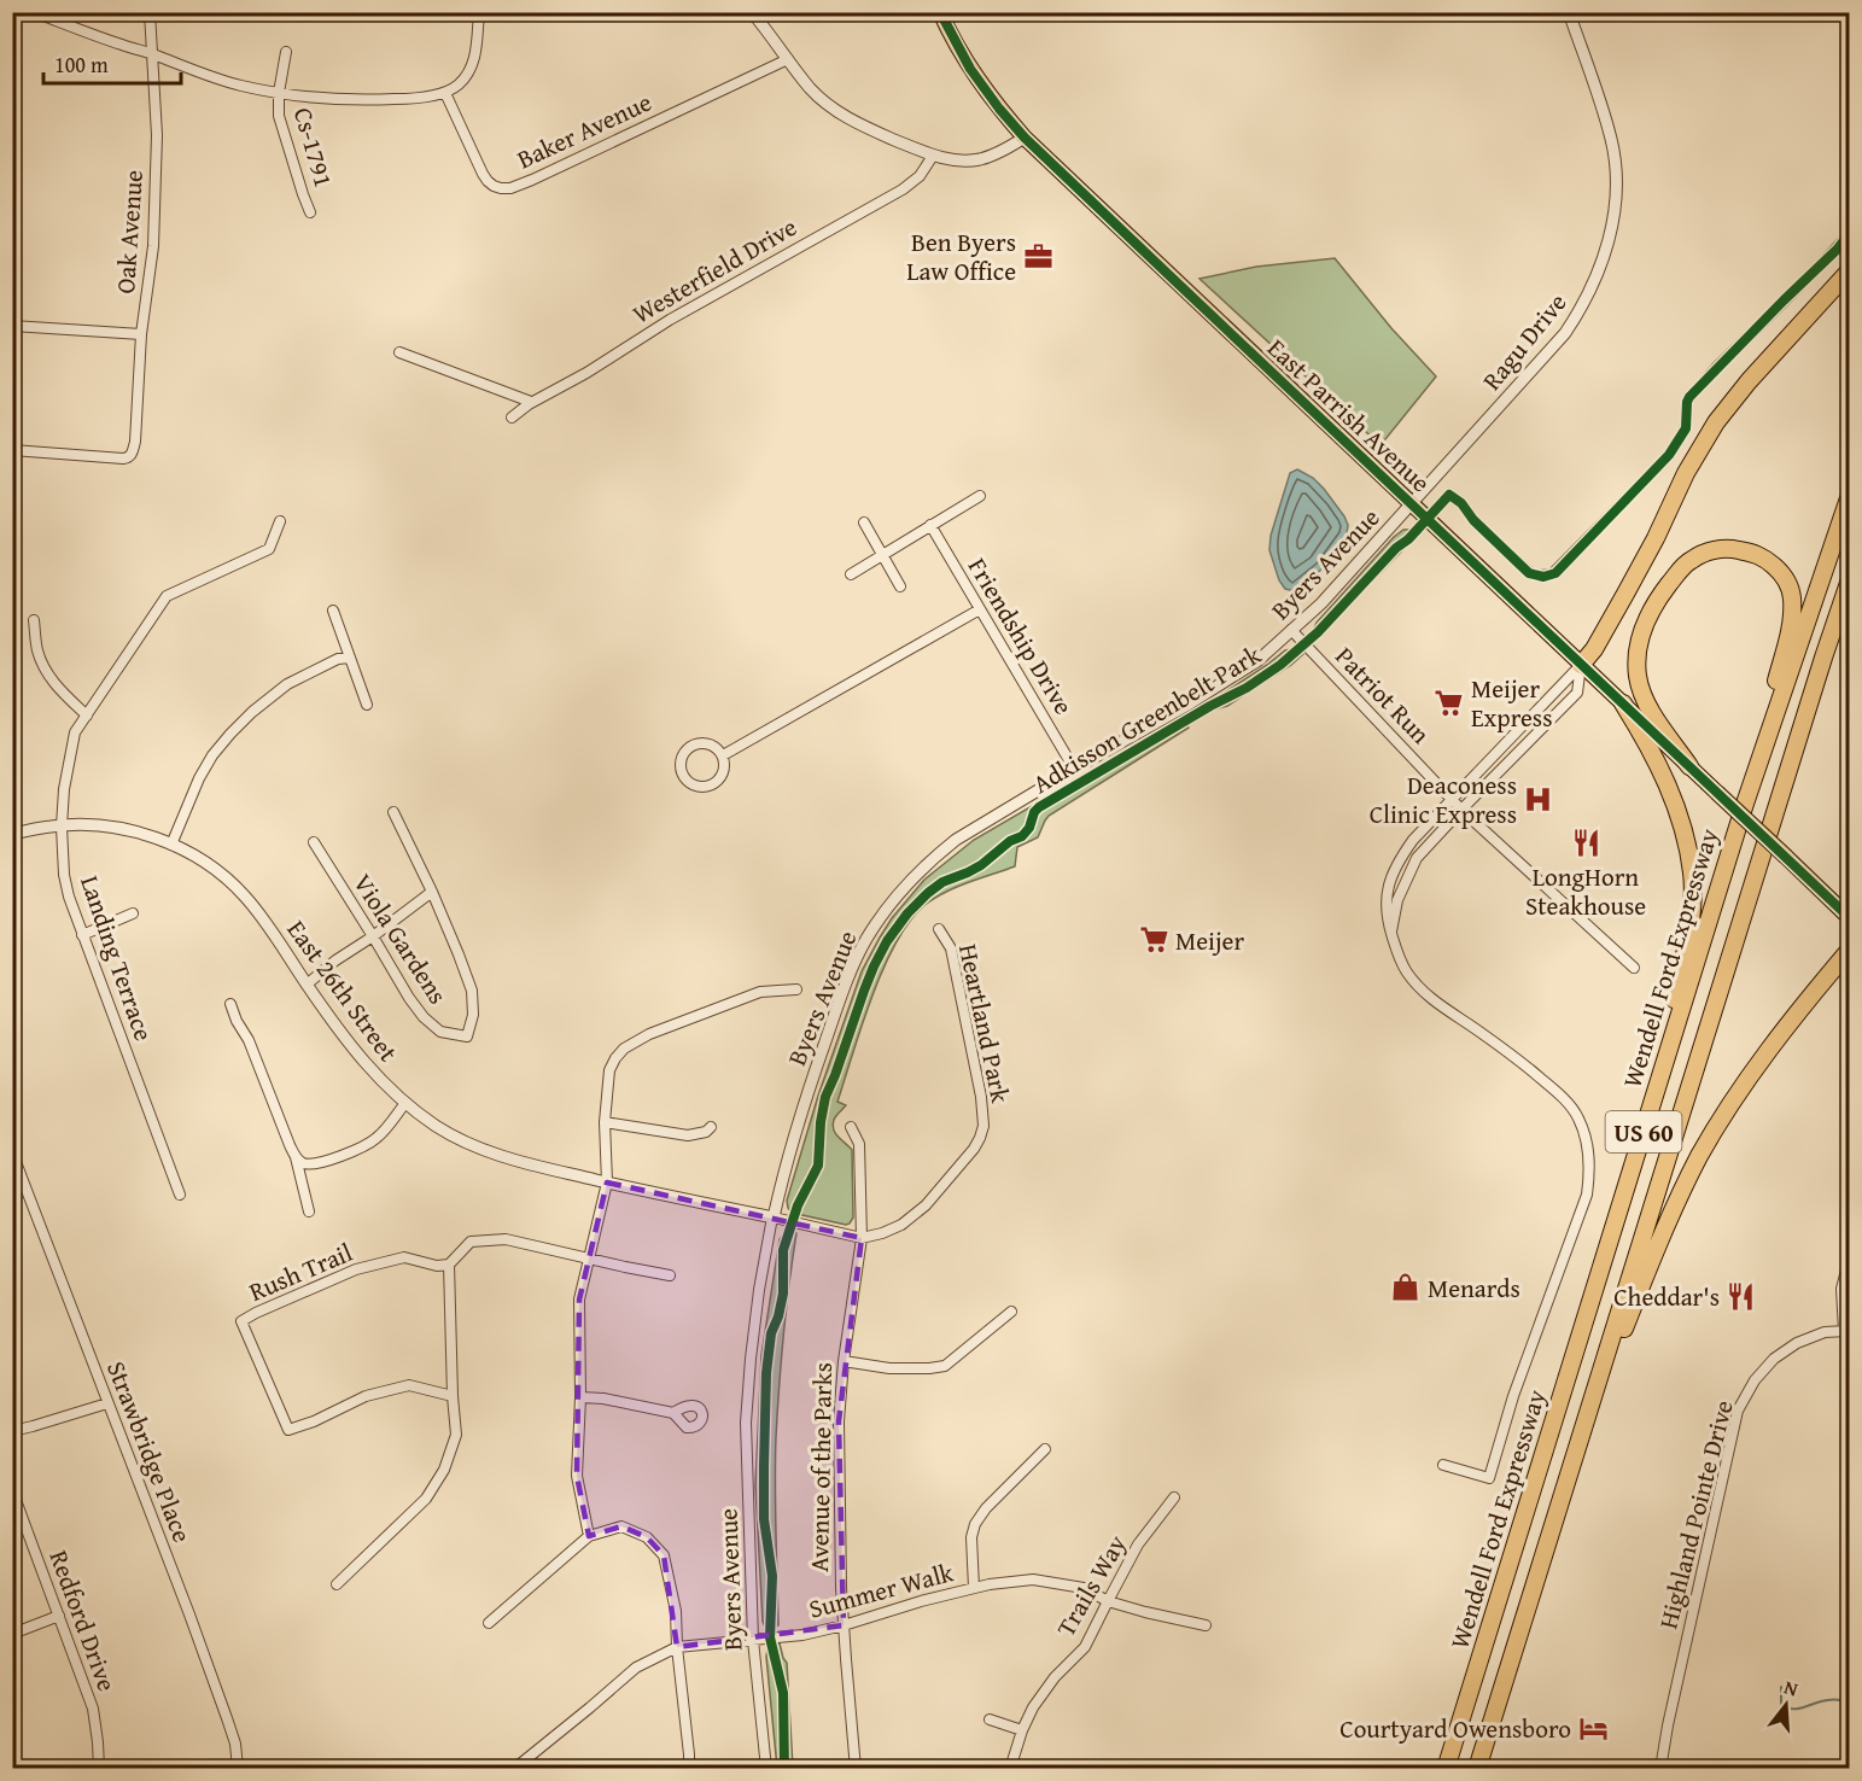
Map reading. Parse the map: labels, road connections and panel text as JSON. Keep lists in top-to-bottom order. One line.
{"streets":{"highway":["Wendell Ford Expressway","US 60"],"main road":["East Parrish Avenue"],"street":["Baker Avenue","Cs-1791","Oak Avenue","Westerfield Drive","Ragu Drive","Byers Avenue","Friendship Drive","Patriot Run","Viola Gardens","Landing Terrace","East 26th Street","Heartland Park","Rush Trail","Strawbridge Place","Avenue of the Parks","Highland Pointe Drive","Trails Way","Summer Walk","Redford Drive"],"cycle path":["Adkisson Greenbelt Park"]},"crossings":[["Ragu Drive","East Parrish Avenue"],["Ragu Drive","Byers Avenue"],["East Parrish Avenue","Byers Avenue"],["Byers Avenue","Friendship Drive"],["Byers Avenue","Patriot Run"],["Byers Avenue","East 26th Street"],["Byers Avenue","Summer Walk"],["Landing Terrace","East 26th Street"],["Heartland Park","Avenue of the Parks"],["Avenue of the Parks","Summer Walk"],["Trails Way","Summer Walk"]],"places":{"office":["Ben Byers Law Office"],"supermarket":["Meijer Express","Meijer"],"hospital":["Deaconess Clinic Express"],"restaurant":["LongHorn Steakhouse","Cheddar's"],"shop":["Menards"],"hotel":["Courtyard Owensboro"]},"scale_bar":"100 m","north":"top"}
